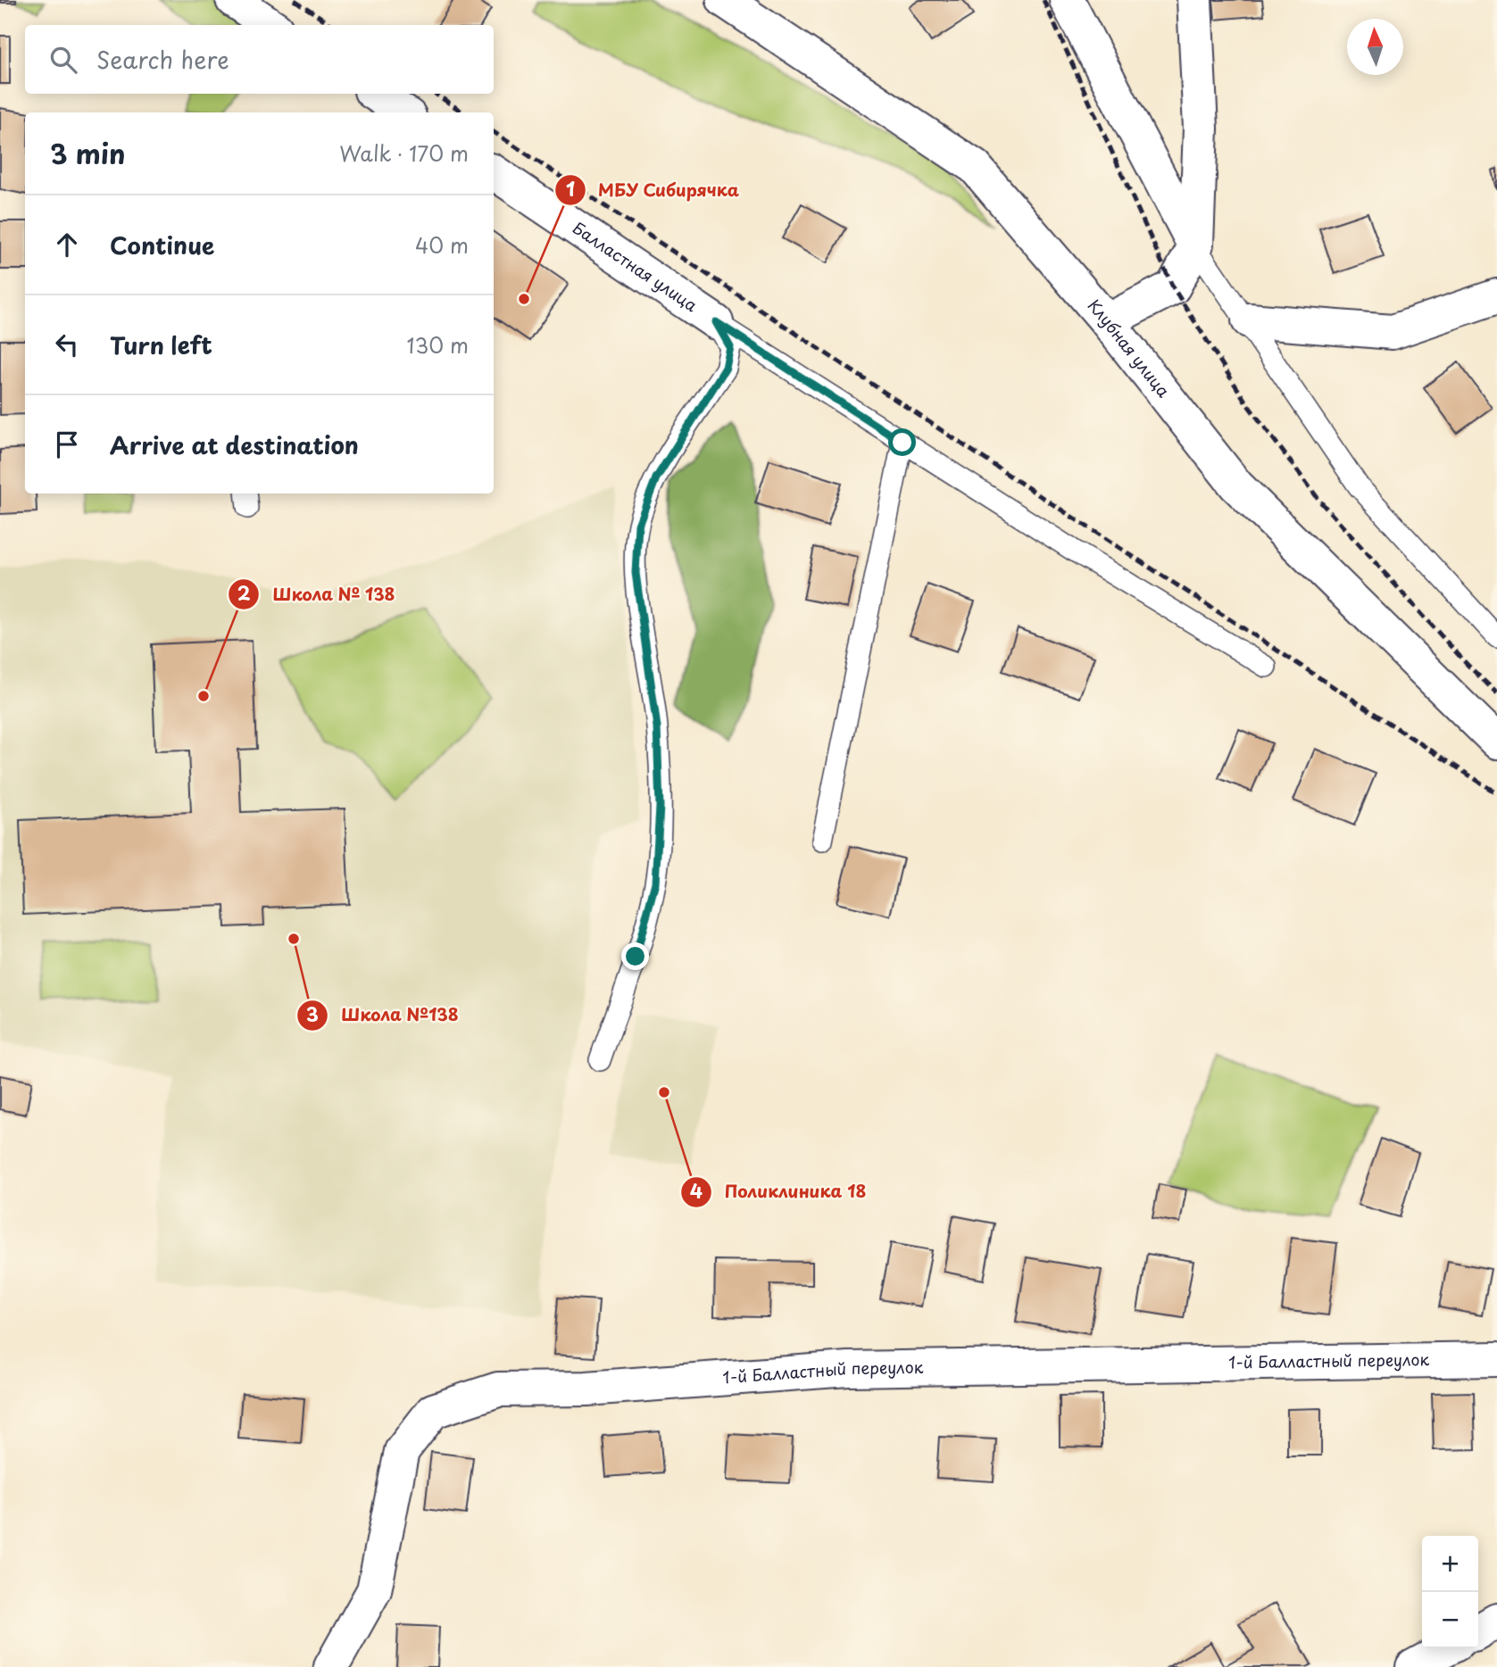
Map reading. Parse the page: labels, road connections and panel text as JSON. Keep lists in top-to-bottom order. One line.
{"streets":{"street":["Балластная улица","Клубная улица","1-й Балластный переулок"]},"places":["МБУ Сибирячка","Школа № 138","Школа №138","Поликлиника 18"],"north":"top","page":{"search":"Search here","heading":["3 min","Walk · 170 m"],"list":[["Continue","40 m"],["Turn left","130 m"],"Arrive at destination"],"map_buttons":["+","−"]}}
